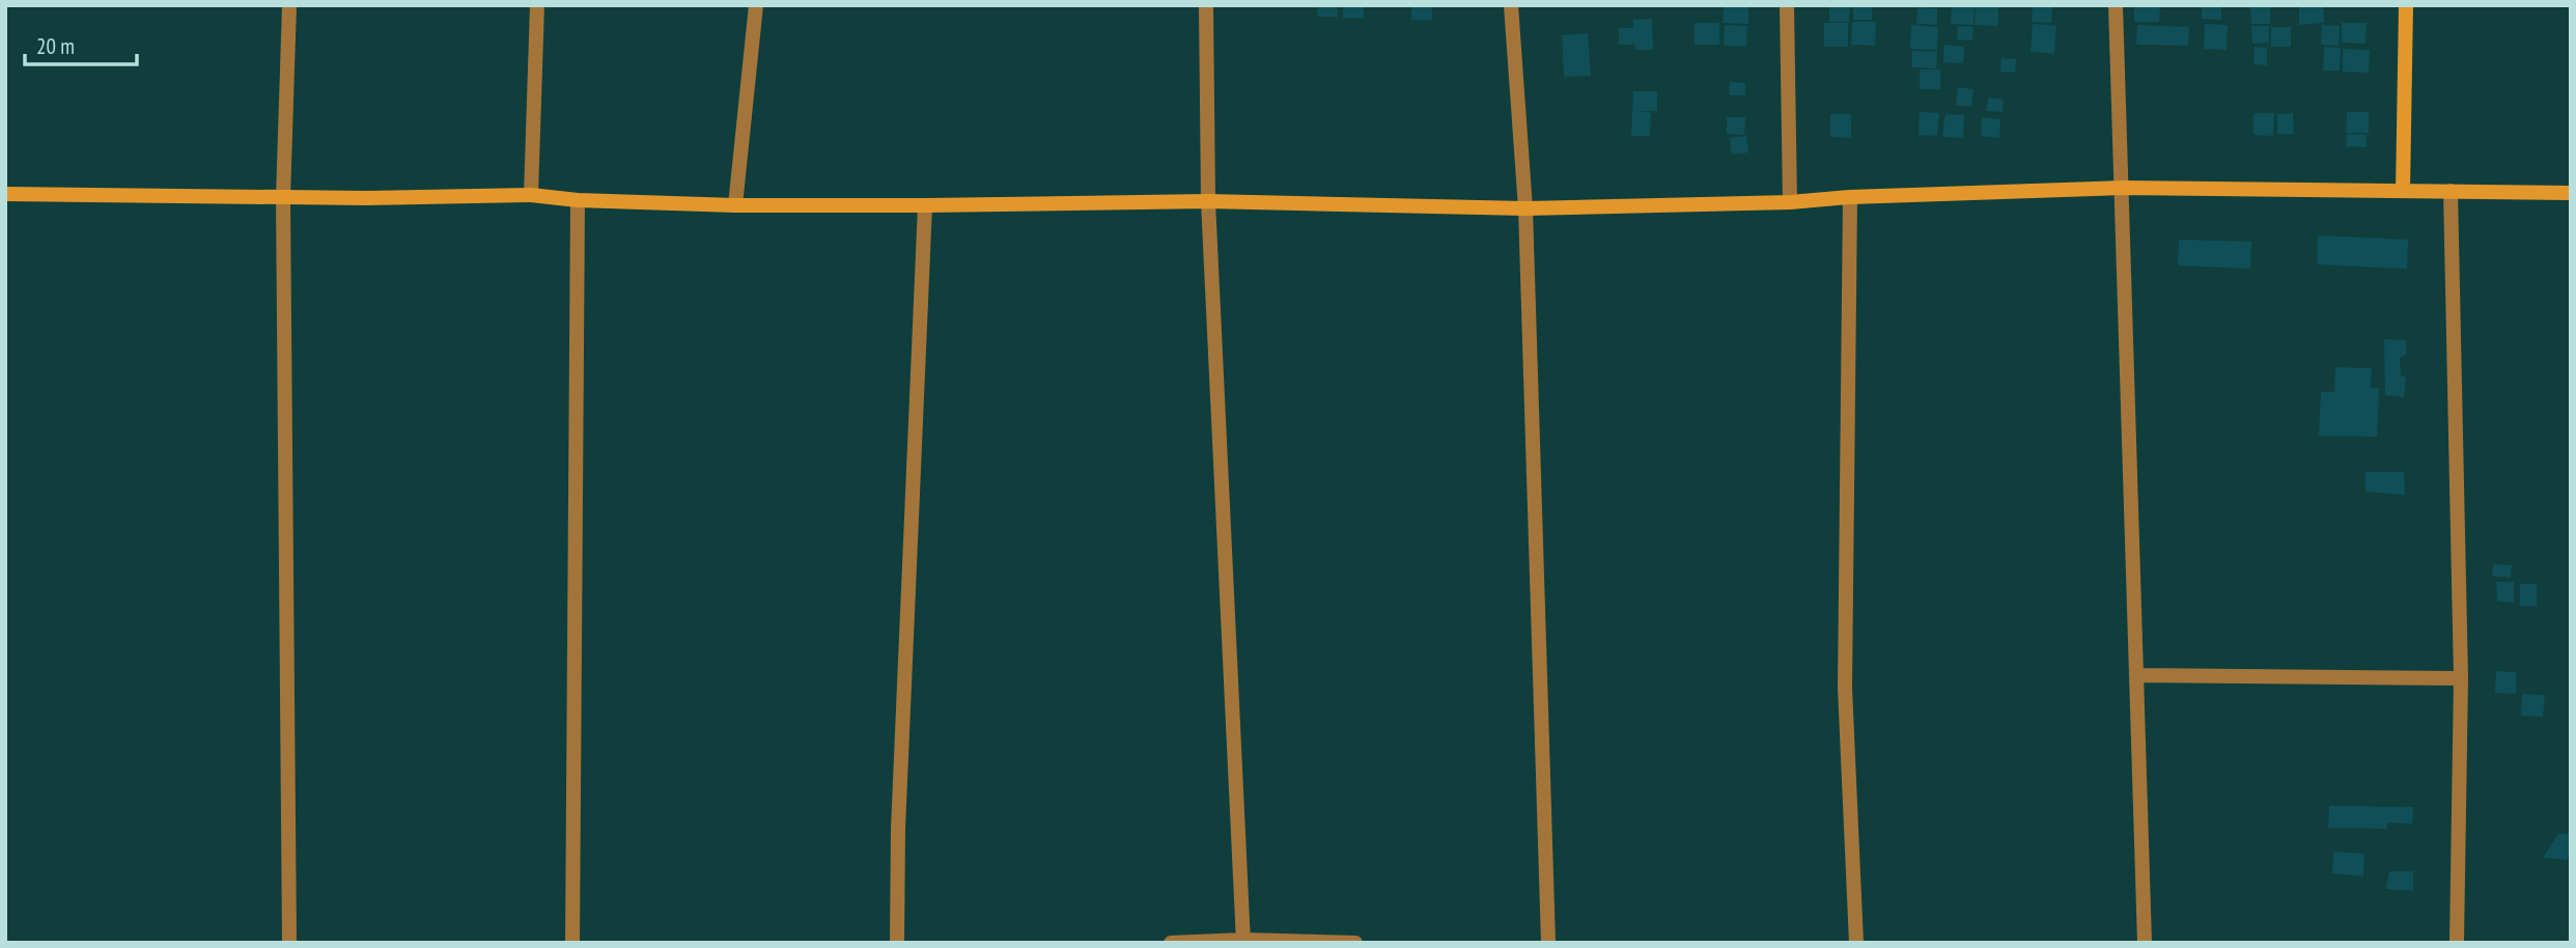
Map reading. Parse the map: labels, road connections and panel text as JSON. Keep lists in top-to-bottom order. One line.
{"scale_bar":"20 m"}
